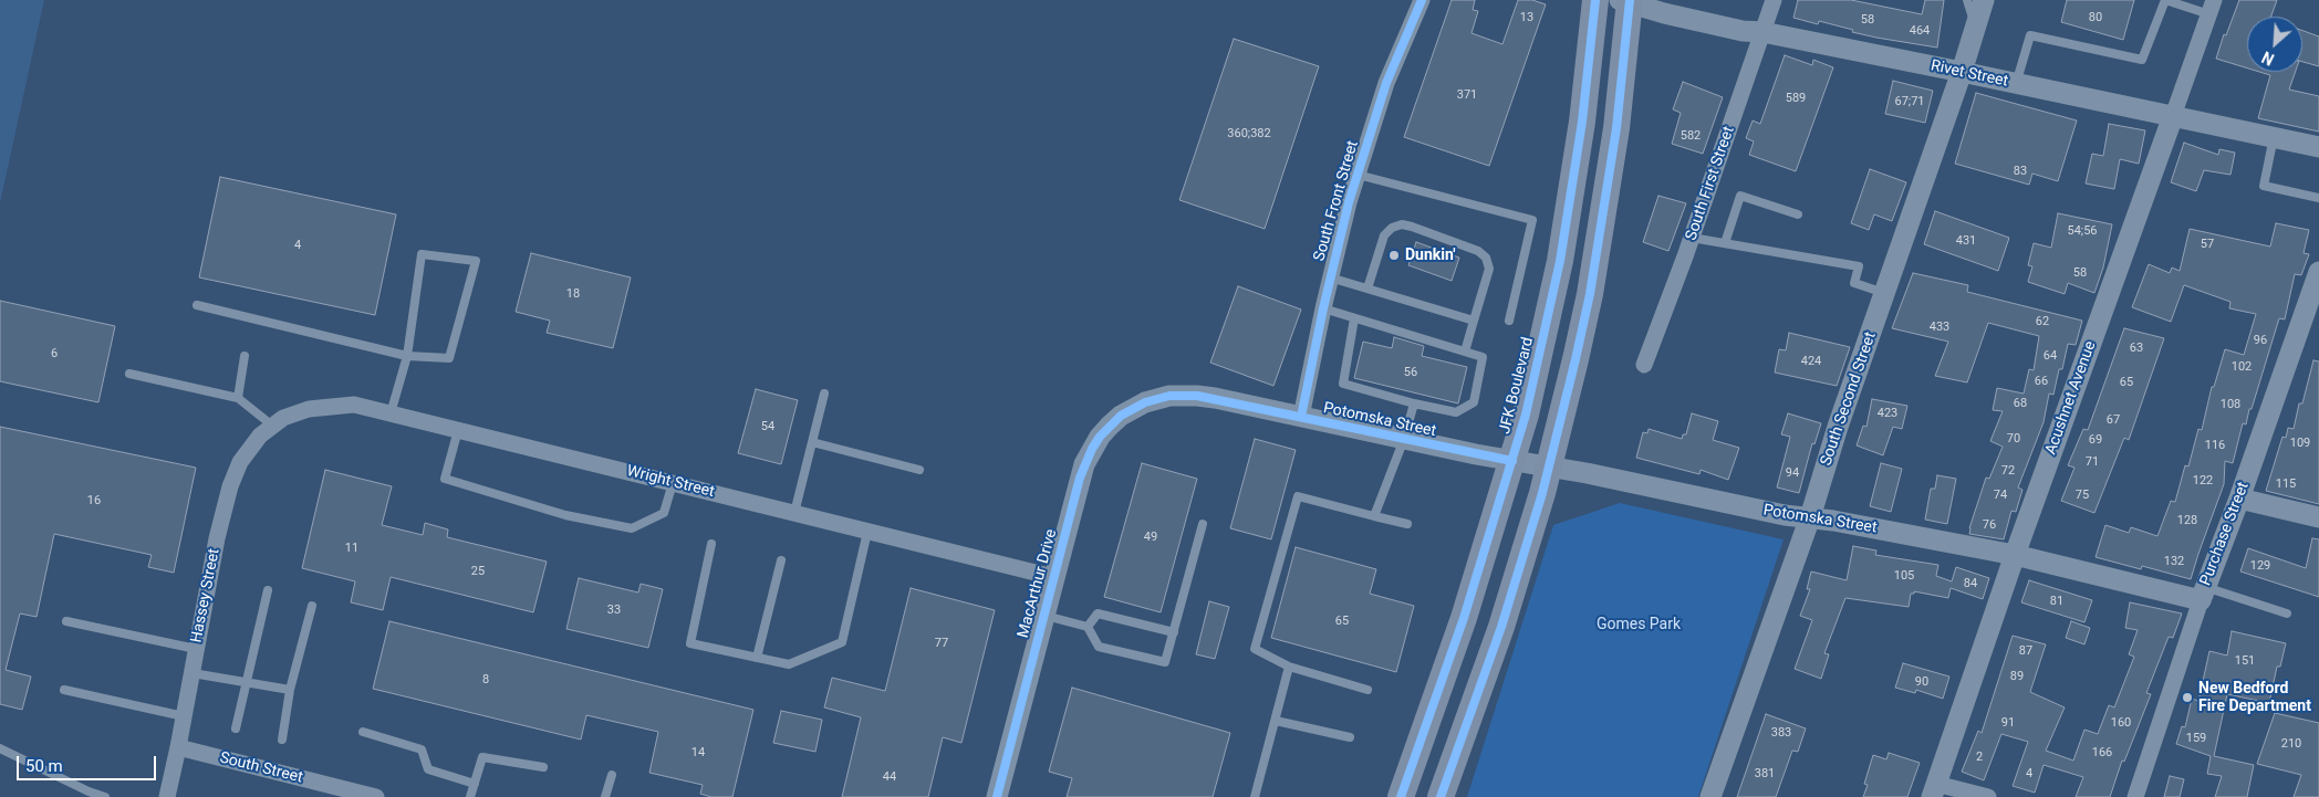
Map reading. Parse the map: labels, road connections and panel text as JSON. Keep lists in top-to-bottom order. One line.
{"streets":{"main road":["JFK Boulevard"],"street":["Rivet Street","South First Street","South Front Street","Acushnet Avenue","South Second Street","Potomska Street","Wright Street","Purchase Street","MacArthur Drive","Hassey Street","South Street"]},"crossings":[["Rivet Street","South First Street"],["Rivet Street","Acushnet Avenue"],["Rivet Street","South Second Street"],["South Front Street","Potomska Street"],["JFK Boulevard","Potomska Street"],["Acushnet Avenue","Potomska Street"],["South Second Street","Potomska Street"],["Potomska Street","Purchase Street"],["Potomska Street","MacArthur Drive"],["Wright Street","MacArthur Drive"],["Wright Street","Hassey Street"],["Hassey Street","South Street"]],"parks":["Gomes Park"],"places":["Dunkin'","New Bedford Fire Department"],"house_numbers":["13","80","58","464","371","589","67;71","360;382","582","83","54;56","431","57","4","58","18","62","433","96","63","6","64","424","102","56","66","65","68","108","423","67","54","70","69","109","116","71","72","94","122","115","74","75","16","128","76","49","11","132","129","25","105","84","81","33","65","77","87","151","89","8","90","91","160","383","159","210","14","166","2","381","4","44"],"scale_bar":"50 m","north":"bottom left"}
